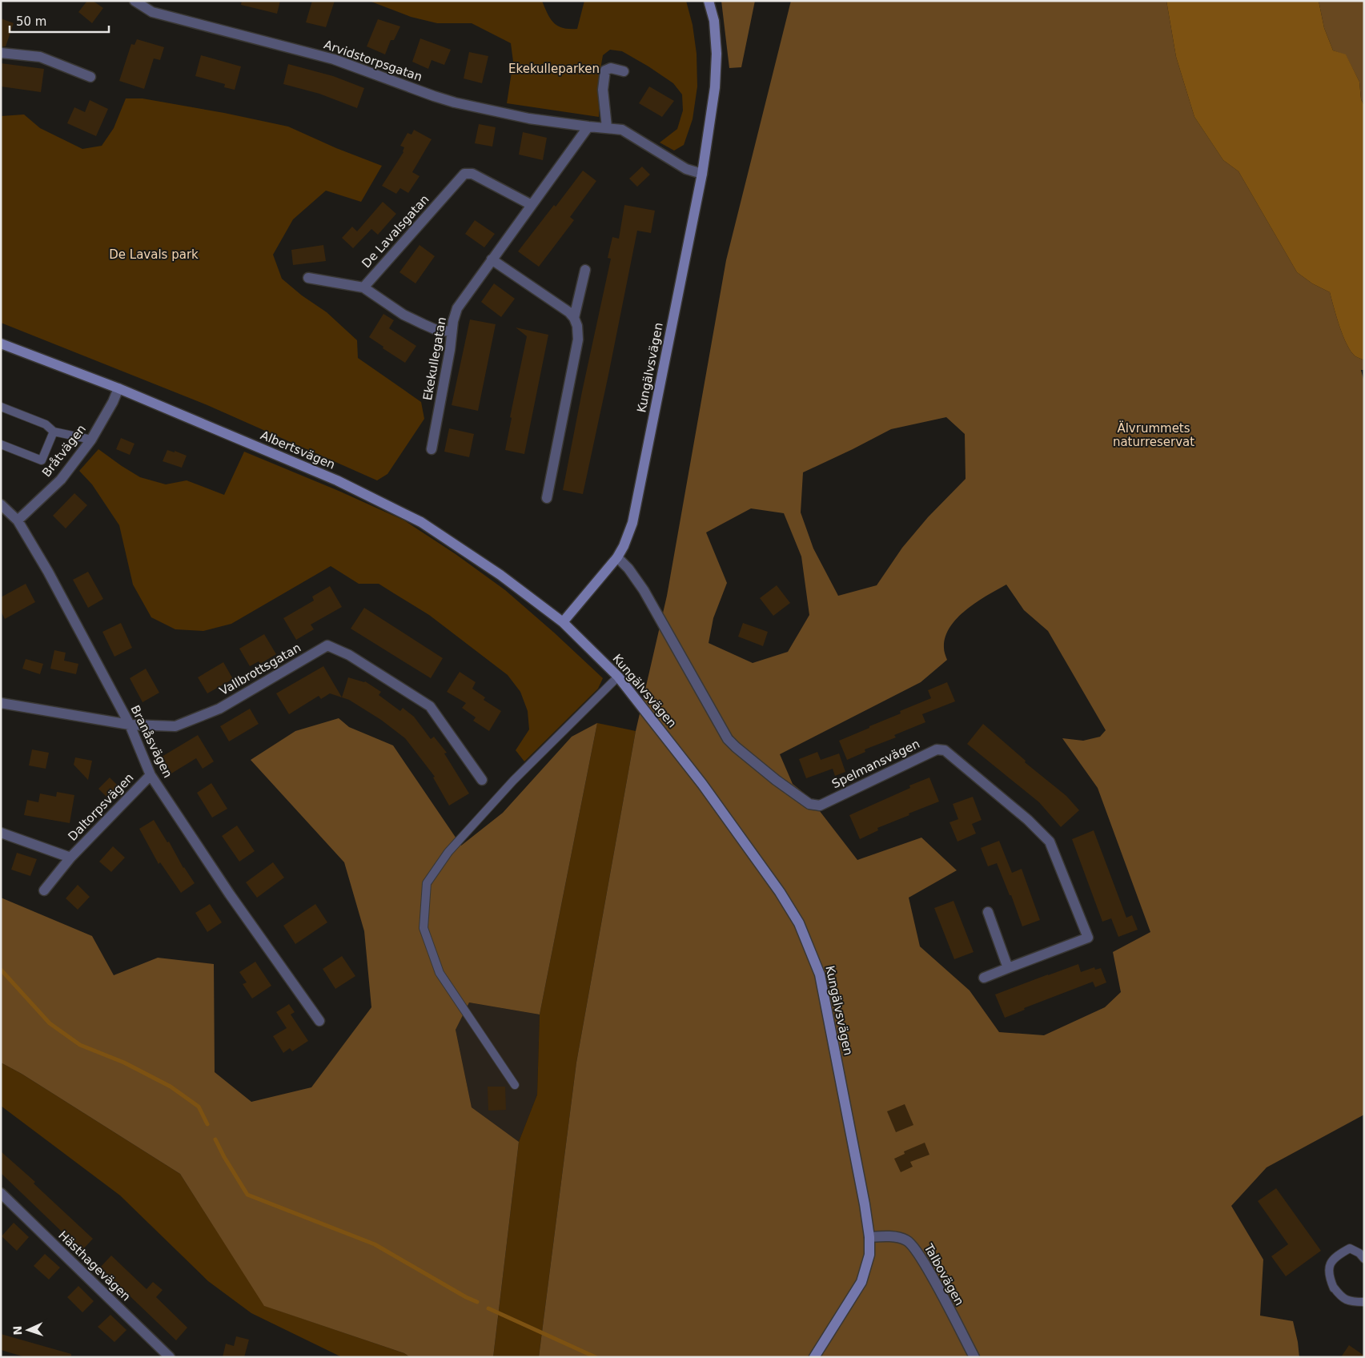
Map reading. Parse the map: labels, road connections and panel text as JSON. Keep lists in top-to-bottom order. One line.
{"streets":{"street":["Arvidstorpsgatan","De Lavalsgatan","Ekekullegatan","Kungälvsvägen","Albertsvägen","Bråtvägen","Vallbrottsgatan","Branåsvägen","Spelmansvägen","Daltorpsvägen","Hästhagevägen","Talbovägen"]},"crossings":[["Arvidstorpsgatan","Ekekullegatan"],["Arvidstorpsgatan","Kungälvsvägen"],["De Lavalsgatan","Ekekullegatan"],["Kungälvsvägen","Albertsvägen"],["Kungälvsvägen","Spelmansvägen"],["Kungälvsvägen","Talbovägen"],["Albertsvägen","Bråtvägen"],["Bråtvägen","Branåsvägen"],["Vallbrottsgatan","Branåsvägen"],["Branåsvägen","Daltorpsvägen"]],"parks":["Ekekulleparken","De Lavals park","Älvrummets naturreservat"],"scale_bar":"50 m","north":"left"}
